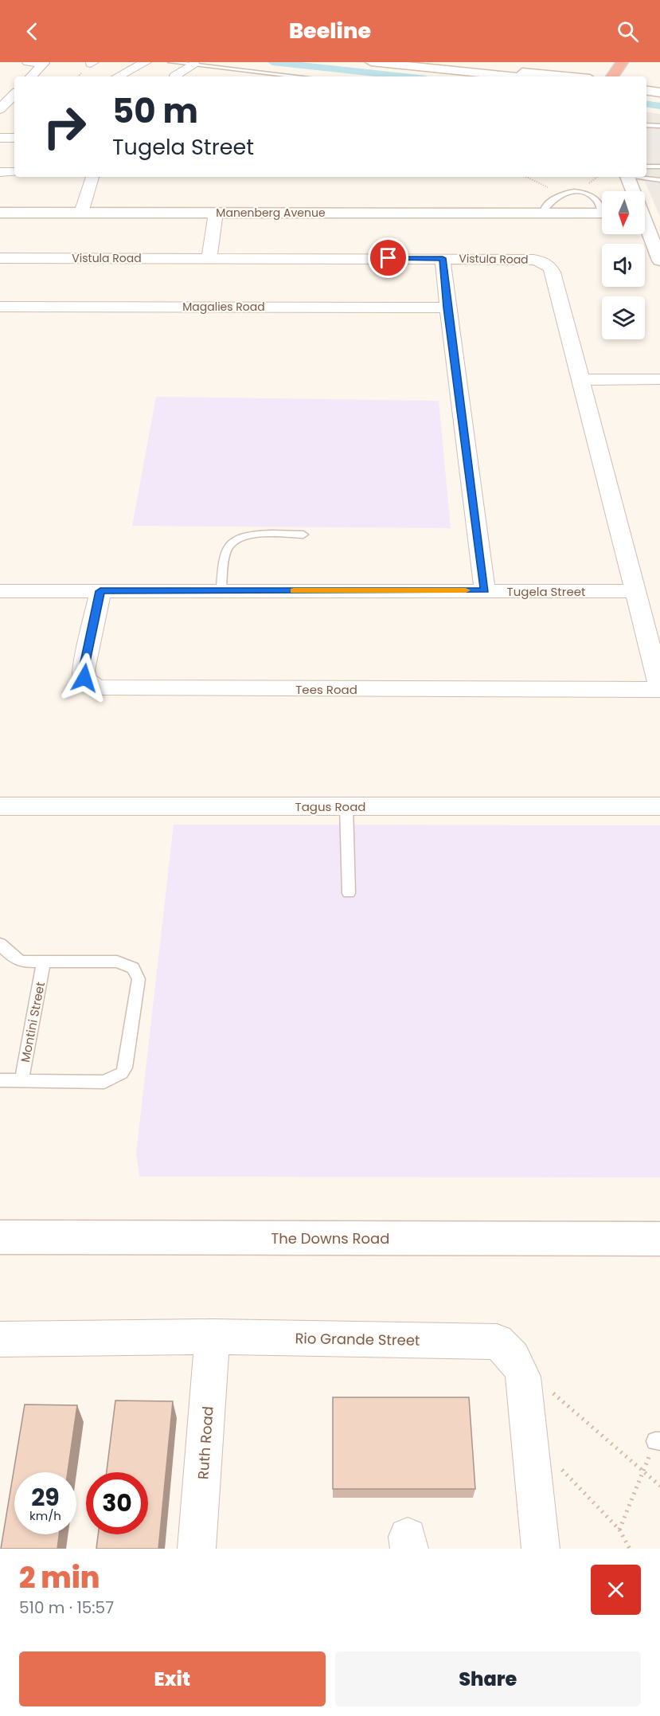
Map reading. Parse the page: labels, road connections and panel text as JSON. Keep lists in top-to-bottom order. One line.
{"streets":{"street":["Manenberg Avenue","Vistula Road","Magalies Road","Tugela Street","Tees Road","Tagus Road","The Downs Road","Rio Grande Street","Ruth Road"],"lane":["Montini Street"]},"crossings":[["Vistula Road","Tugela Street"],["Vistula Road","Tees Road"],["Tugela Street","Tees Road"],["Rio Grande Street","Ruth Road"]],"north":"bottom","page":{"header":"Beeline","turn":["50 m","Tugela Street"],"speed":"29 km/h","limit":"30","heading":["2 min","510 m · 15:57"],"buttons":["Exit","Share"]}}
